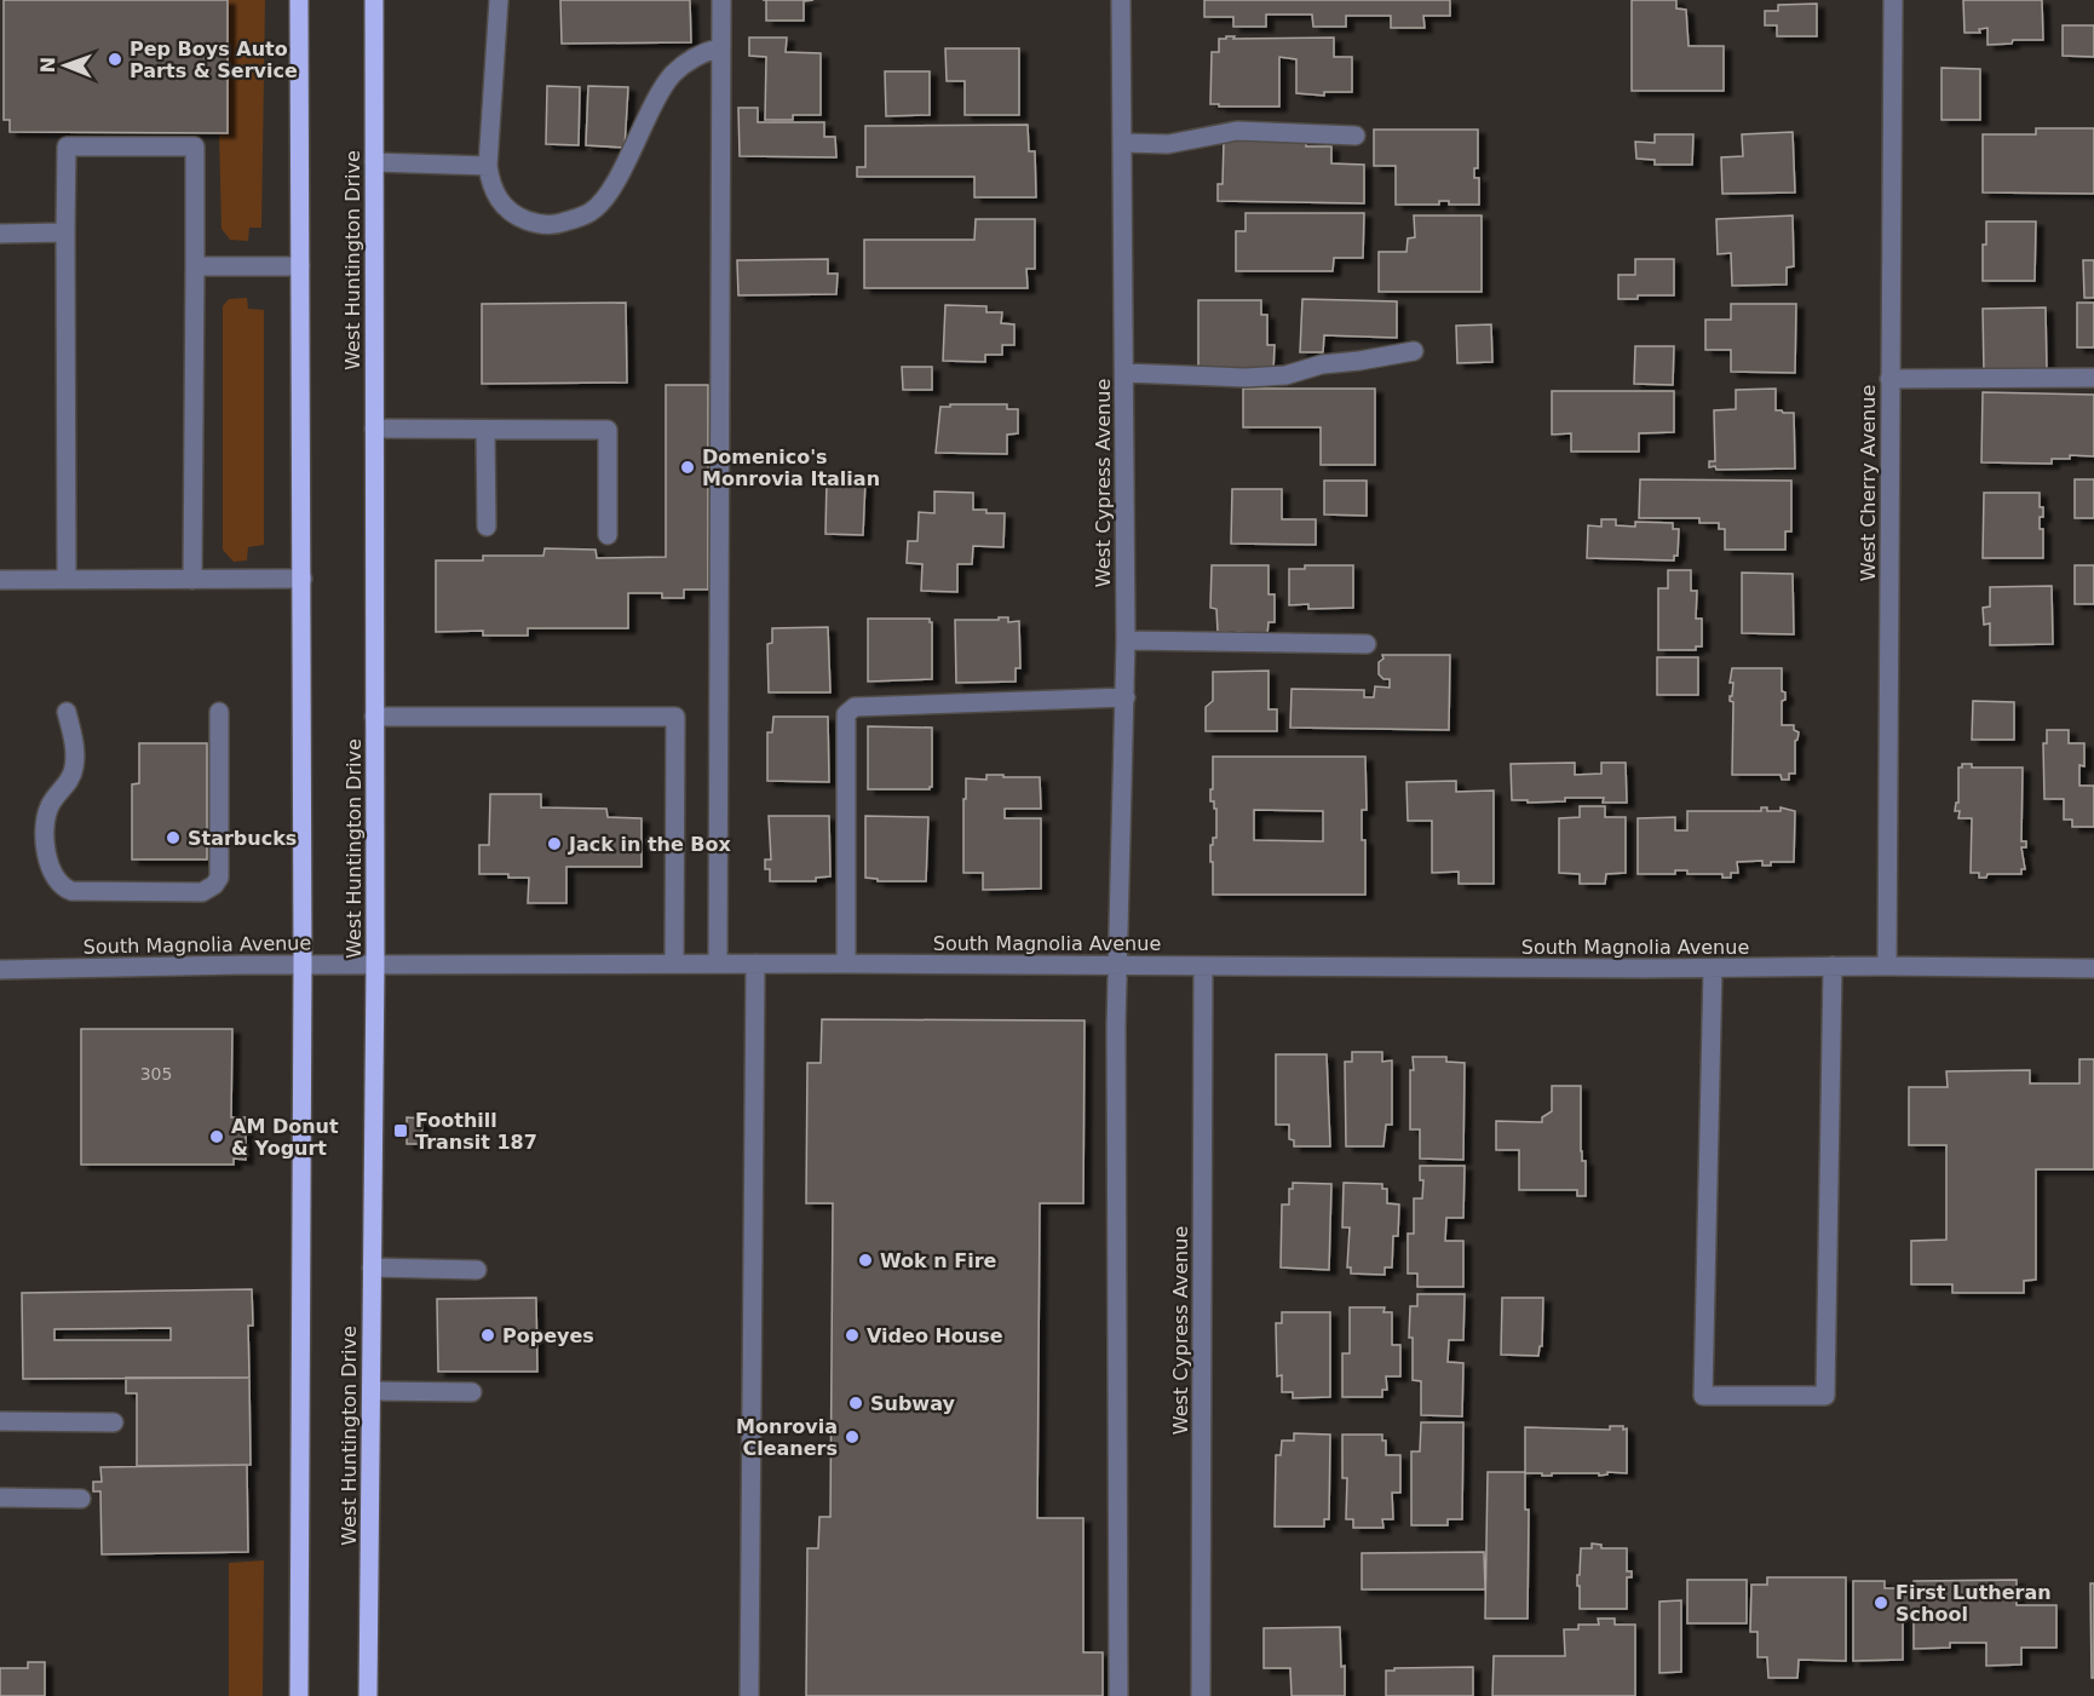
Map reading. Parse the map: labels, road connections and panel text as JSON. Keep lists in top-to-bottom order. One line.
{"streets":{"main road":["West Huntington Drive"],"street":["West Cypress Avenue","West Cherry Avenue","South Magnolia Avenue"]},"crossings":[["West Huntington Drive","South Magnolia Avenue"],["West Cypress Avenue","South Magnolia Avenue"],["West Cherry Avenue","South Magnolia Avenue"]],"places":{"other":["Pep Boys Auto Parts & Service","Domenico's Monrovia Italian","Starbucks","Jack in the Box","AM Donut & Yogurt","Wok n Fire","Popeyes","Video House","Subway","Monrovia Cleaners","First Lutheran School"],"transit":["Foothill Transit 187"]},"house_numbers":["305"],"north":"left"}
